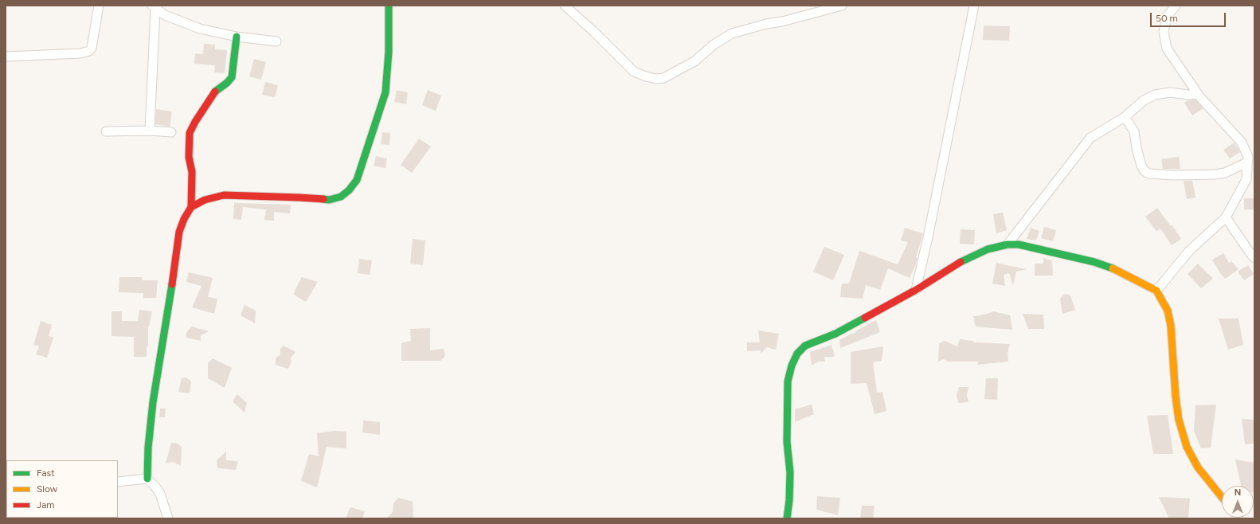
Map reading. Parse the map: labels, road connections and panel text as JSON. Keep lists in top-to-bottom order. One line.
{"legend":["Fast","Slow","Jam"],"scale_bar":"50 m","north":"top"}
